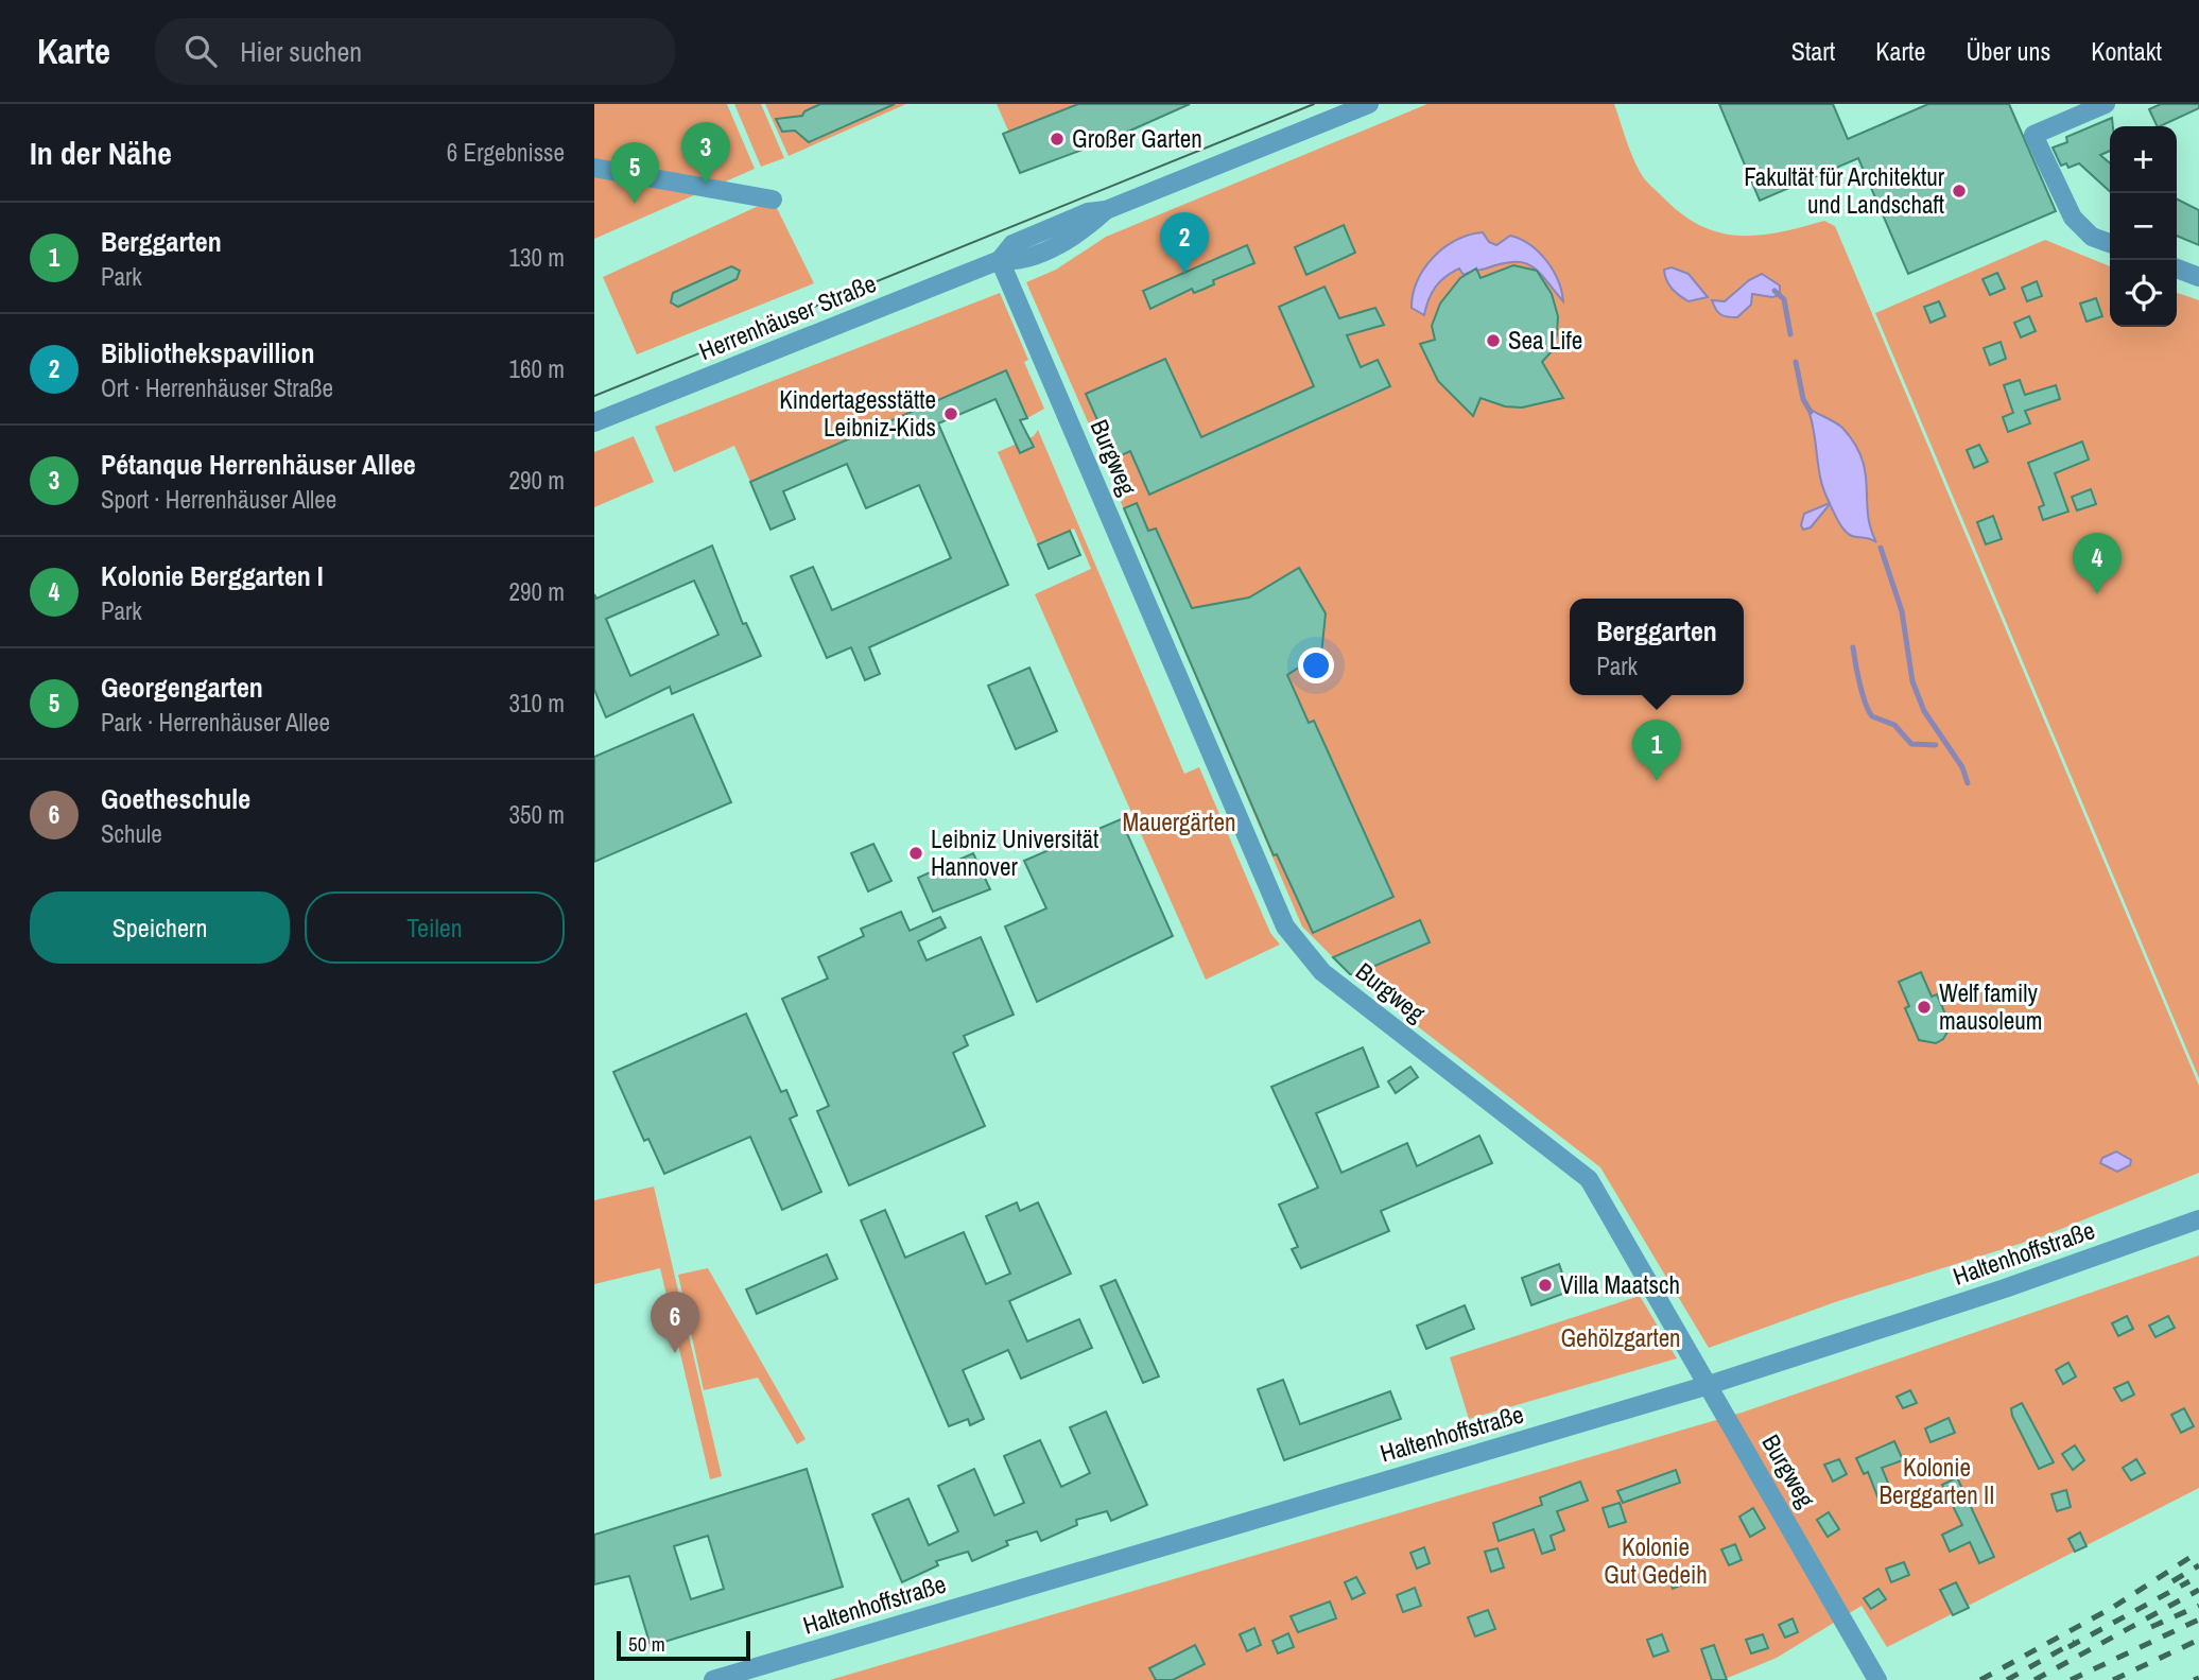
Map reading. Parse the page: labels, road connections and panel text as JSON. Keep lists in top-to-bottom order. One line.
{"streets":{"street":["Herrenhäuser Straße","Burgweg","Haltenhoffstraße"]},"crossings":[["Herrenhäuser Straße","Burgweg"],["Burgweg","Haltenhoffstraße"]],"parks":["Mauergärten","Gehölzgarten","Kolonie Berggarten II","Kolonie Gut Gedeih"],"places":["Großer Garten","Fakultät für Architektur und Landschaft","Sea Life","Kindertagesstätte Leibniz-Kids","Leibniz Universität Hannover","Welf family mausoleum","Villa Maatsch"],"scale_bar":"50 m","page":{"header":"Karte","search":"Hier suchen","nav":["Start","Karte","Über uns","Kontakt"],"heading":["In der Nähe","6 Ergebnisse"],"pins":["3","5","2","4","1","6"],"map_buttons":["+","−"],"list":[{"mark":"1","name":"Berggarten","note":"Park","value":"130 m"},{"mark":"2","name":"Bibliothekspavillion","note":"Ort · Herrenhäuser Straße","value":"160 m"},{"mark":"3","name":"Pétanque Herrenhäuser Allee","note":"Sport · Herrenhäuser Allee","value":"290 m"},{"mark":"4","name":"Kolonie Berggarten I","note":"Park","value":"290 m"},{"mark":"5","name":"Georgengarten","note":"Park · Herrenhäuser Allee","value":"310 m"},{"mark":"6","name":"Goetheschule","note":"Schule","value":"350 m"}],"popup":["Berggarten","Park"],"buttons":["Speichern","Teilen"],"scale":"50 m"}}
